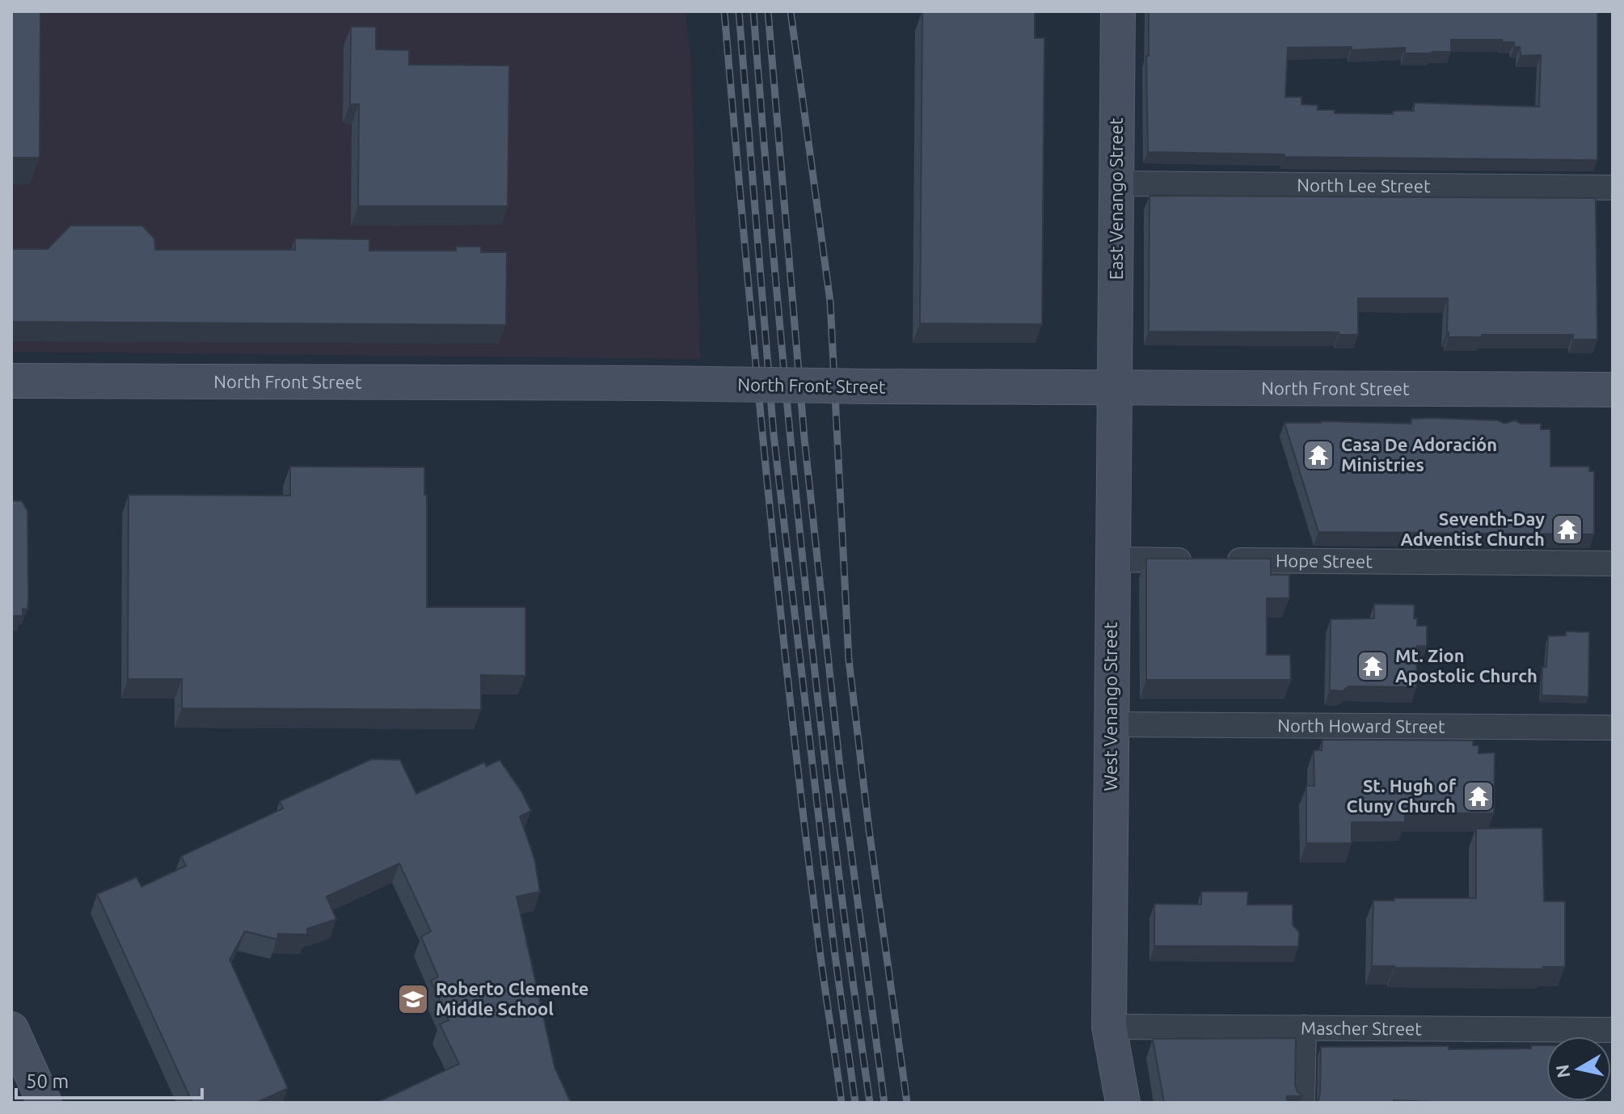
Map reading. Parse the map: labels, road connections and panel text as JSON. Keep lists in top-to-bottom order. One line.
{"streets":{"street":["North Lee Street","East Venango Street","North Front Street","Hope Street","West Venango Street","North Howard Street","Mascher Street"]},"crossings":[["North Lee Street","East Venango Street"],["East Venango Street","North Front Street"],["East Venango Street","West Venango Street"],["North Front Street","West Venango Street"],["Hope Street","West Venango Street"],["West Venango Street","North Howard Street"],["West Venango Street","Mascher Street"]],"places":{"temple":["Casa De Adoración Ministries","Seventh-Day Adventist Church","Mt. Zion Apostolic Church","St. Hugh of Cluny Church"],"school or university":["Roberto Clemente Middle School"]},"scale_bar":"50 m","north":"left"}
